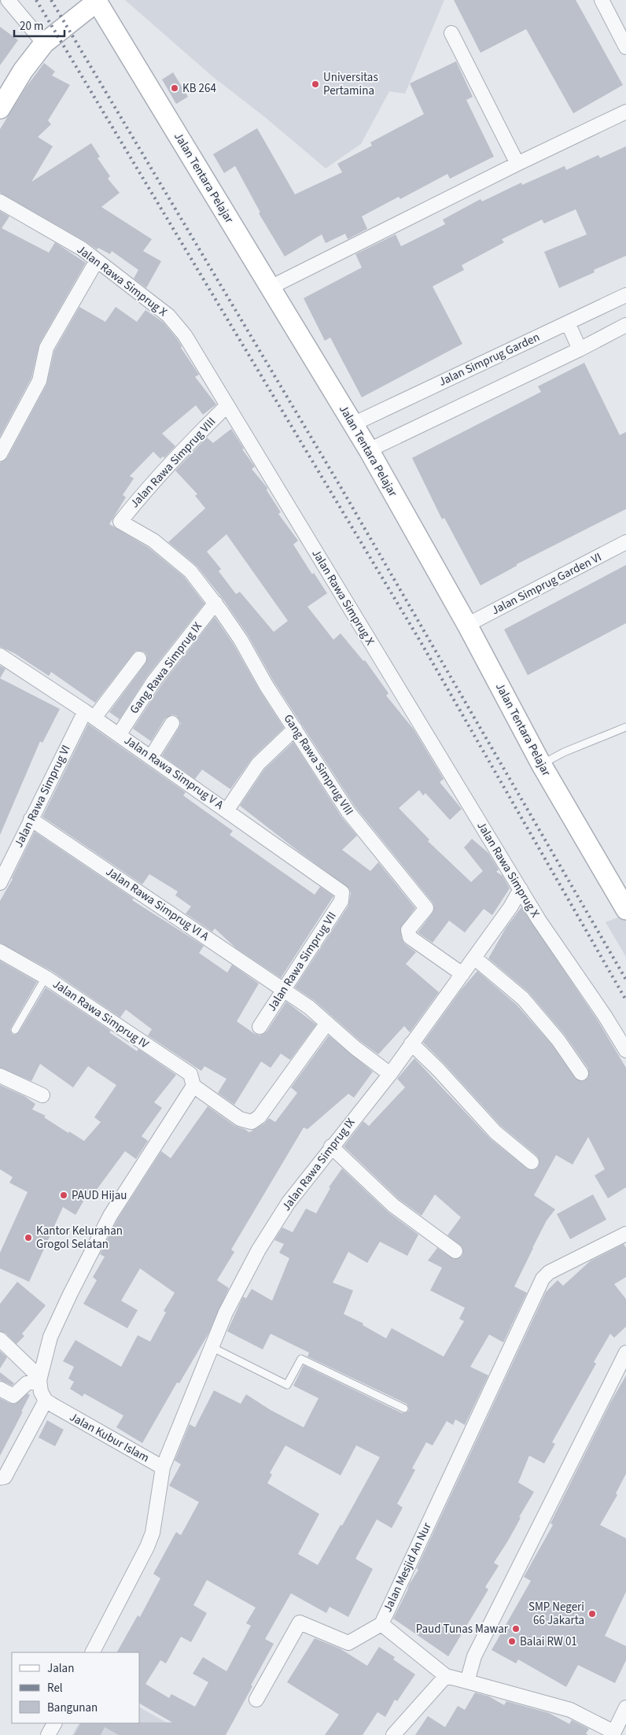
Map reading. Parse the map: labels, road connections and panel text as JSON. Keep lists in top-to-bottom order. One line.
{"streets":{"street":["Jalan Tentara Pelajar","Jalan Rawa Simprug X","Jalan Simprug Garden","Jalan Rawa Simprug VIII","Jalan Simprug Garden VI","Gang Rawa Simprug IX","Gang Rawa Simprug VIII","Jalan Rawa Simprug V A","Jalan Rawa Simprug VI","Jalan Rawa Simprug VI A","Jalan Rawa Simprug VII","Jalan Rawa Simprug IV","Jalan Rawa Simprug IX","Jalan Kubur Islam","Jalan Mesjid An Nur"]},"crossings":[["Jalan Tentara Pelajar","Jalan Simprug Garden"],["Jalan Tentara Pelajar","Jalan Simprug Garden VI"],["Jalan Rawa Simprug X","Jalan Rawa Simprug VIII"],["Jalan Rawa Simprug X","Jalan Rawa Simprug IX"],["Jalan Rawa Simprug VIII","Gang Rawa Simprug VIII"],["Gang Rawa Simprug IX","Gang Rawa Simprug VIII"],["Gang Rawa Simprug IX","Jalan Rawa Simprug V A"],["Gang Rawa Simprug VIII","Jalan Rawa Simprug IX"],["Jalan Rawa Simprug V A","Jalan Rawa Simprug VI"],["Jalan Rawa Simprug V A","Jalan Rawa Simprug VII"],["Jalan Rawa Simprug VI","Jalan Rawa Simprug VI A"],["Jalan Rawa Simprug VI A","Jalan Rawa Simprug VII"],["Jalan Rawa Simprug VI A","Jalan Rawa Simprug IX"],["Jalan Rawa Simprug IX","Jalan Kubur Islam"]],"places":["Universitas Pertamina","KB 264","PAUD Hijau","Kantor Kelurahan Grogol Selatan","SMP Negeri 66 Jakarta","Paud Tunas Mawar","Balai RW 01"],"legend":["Jalan","Rel","Bangunan"],"scale_bar":"20 m"}
